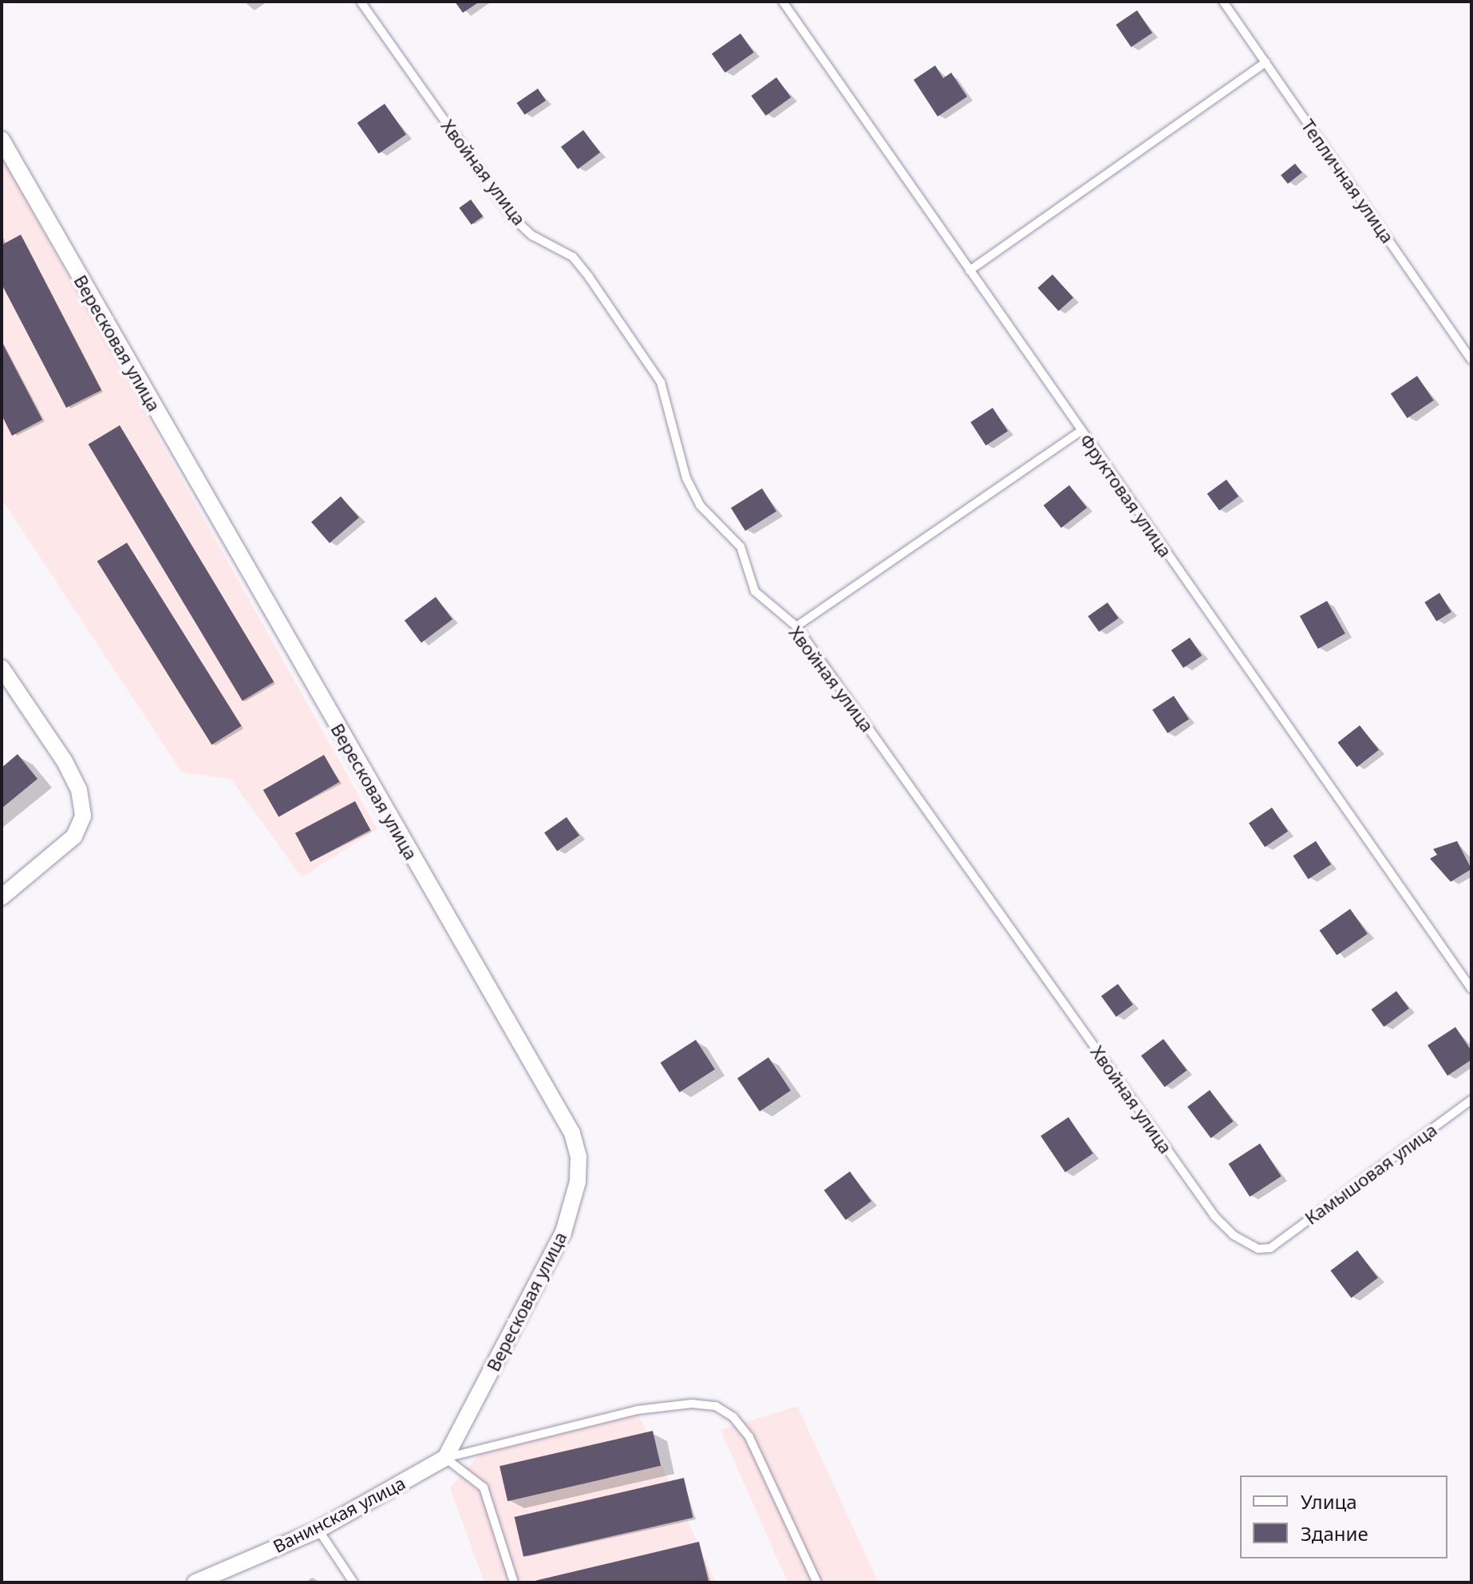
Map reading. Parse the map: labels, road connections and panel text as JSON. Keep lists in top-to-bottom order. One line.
{"streets":{"street":["Вересковая улица","Ванинская улица"],"lane":["Хвойная улица","Тепличная улица","Фруктовая улица","Камышовая улица"]},"crossings":[["Хвойная улица","Камышовая улица"],["Вересковая улица","Ванинская улица"]],"legend":["Улица","Здание"]}
